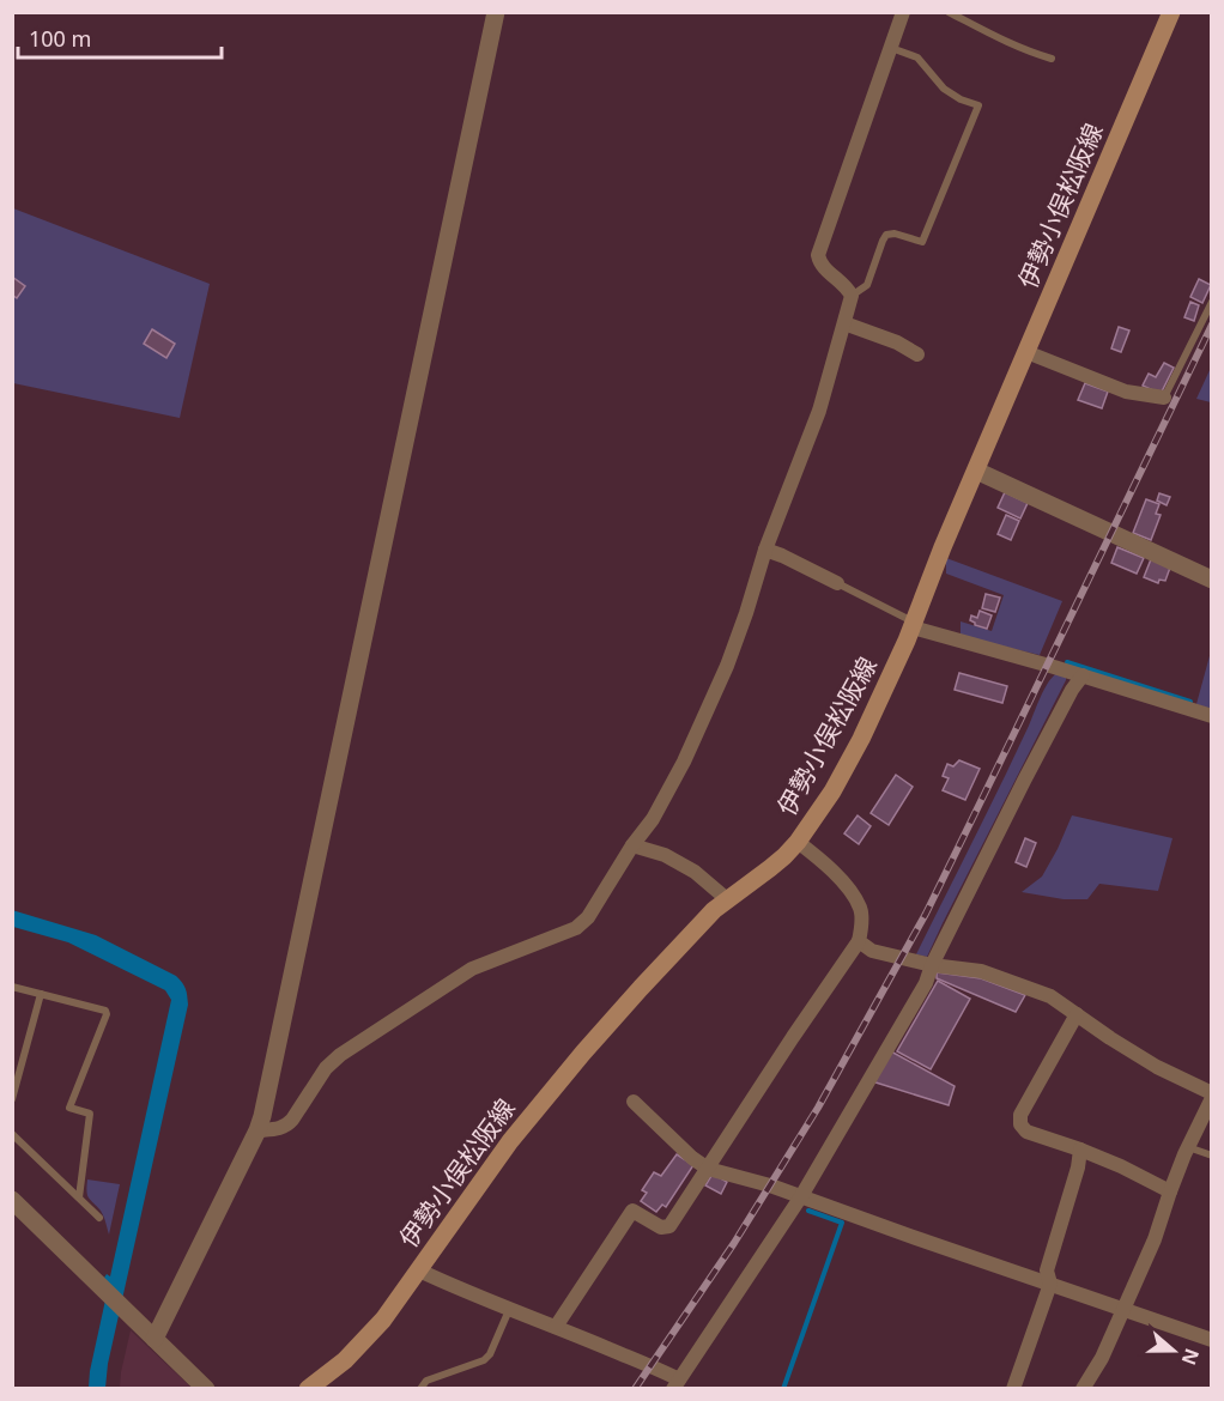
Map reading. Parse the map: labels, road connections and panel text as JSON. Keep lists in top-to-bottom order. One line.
{"streets":{"main road":["伊勢小俣松阪線"]},"scale_bar":"100 m","north":"right"}
